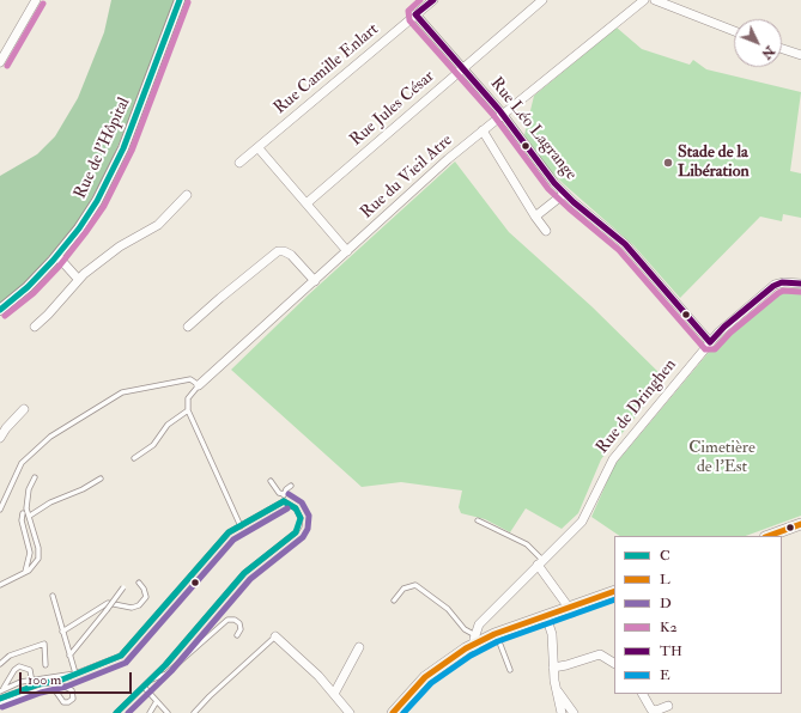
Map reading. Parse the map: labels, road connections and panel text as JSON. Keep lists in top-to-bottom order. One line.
{"streets":{"street":["Rue Camille Enlart","Rue Jules César","Rue Léo Lagrange","Rue de l'Hôpital","Rue du Vieil Atre","Rue de Dringhen"]},"crossings":[["Rue Camille Enlart","Rue Léo Lagrange"],["Rue Jules César","Rue Léo Lagrange"],["Rue Léo Lagrange","Rue du Vieil Atre"],["Rue Léo Lagrange","Rue de Dringhen"]],"parks":["Cimetière de l'Est"],"places":["Stade de la Libération"],"lines":["transit line C","transit line K2","transit line TH","transit line D","transit line L","transit line E"],"legend":["C","L","D","K2","TH","E"],"scale_bar":"100 m","north":"bottom right"}
